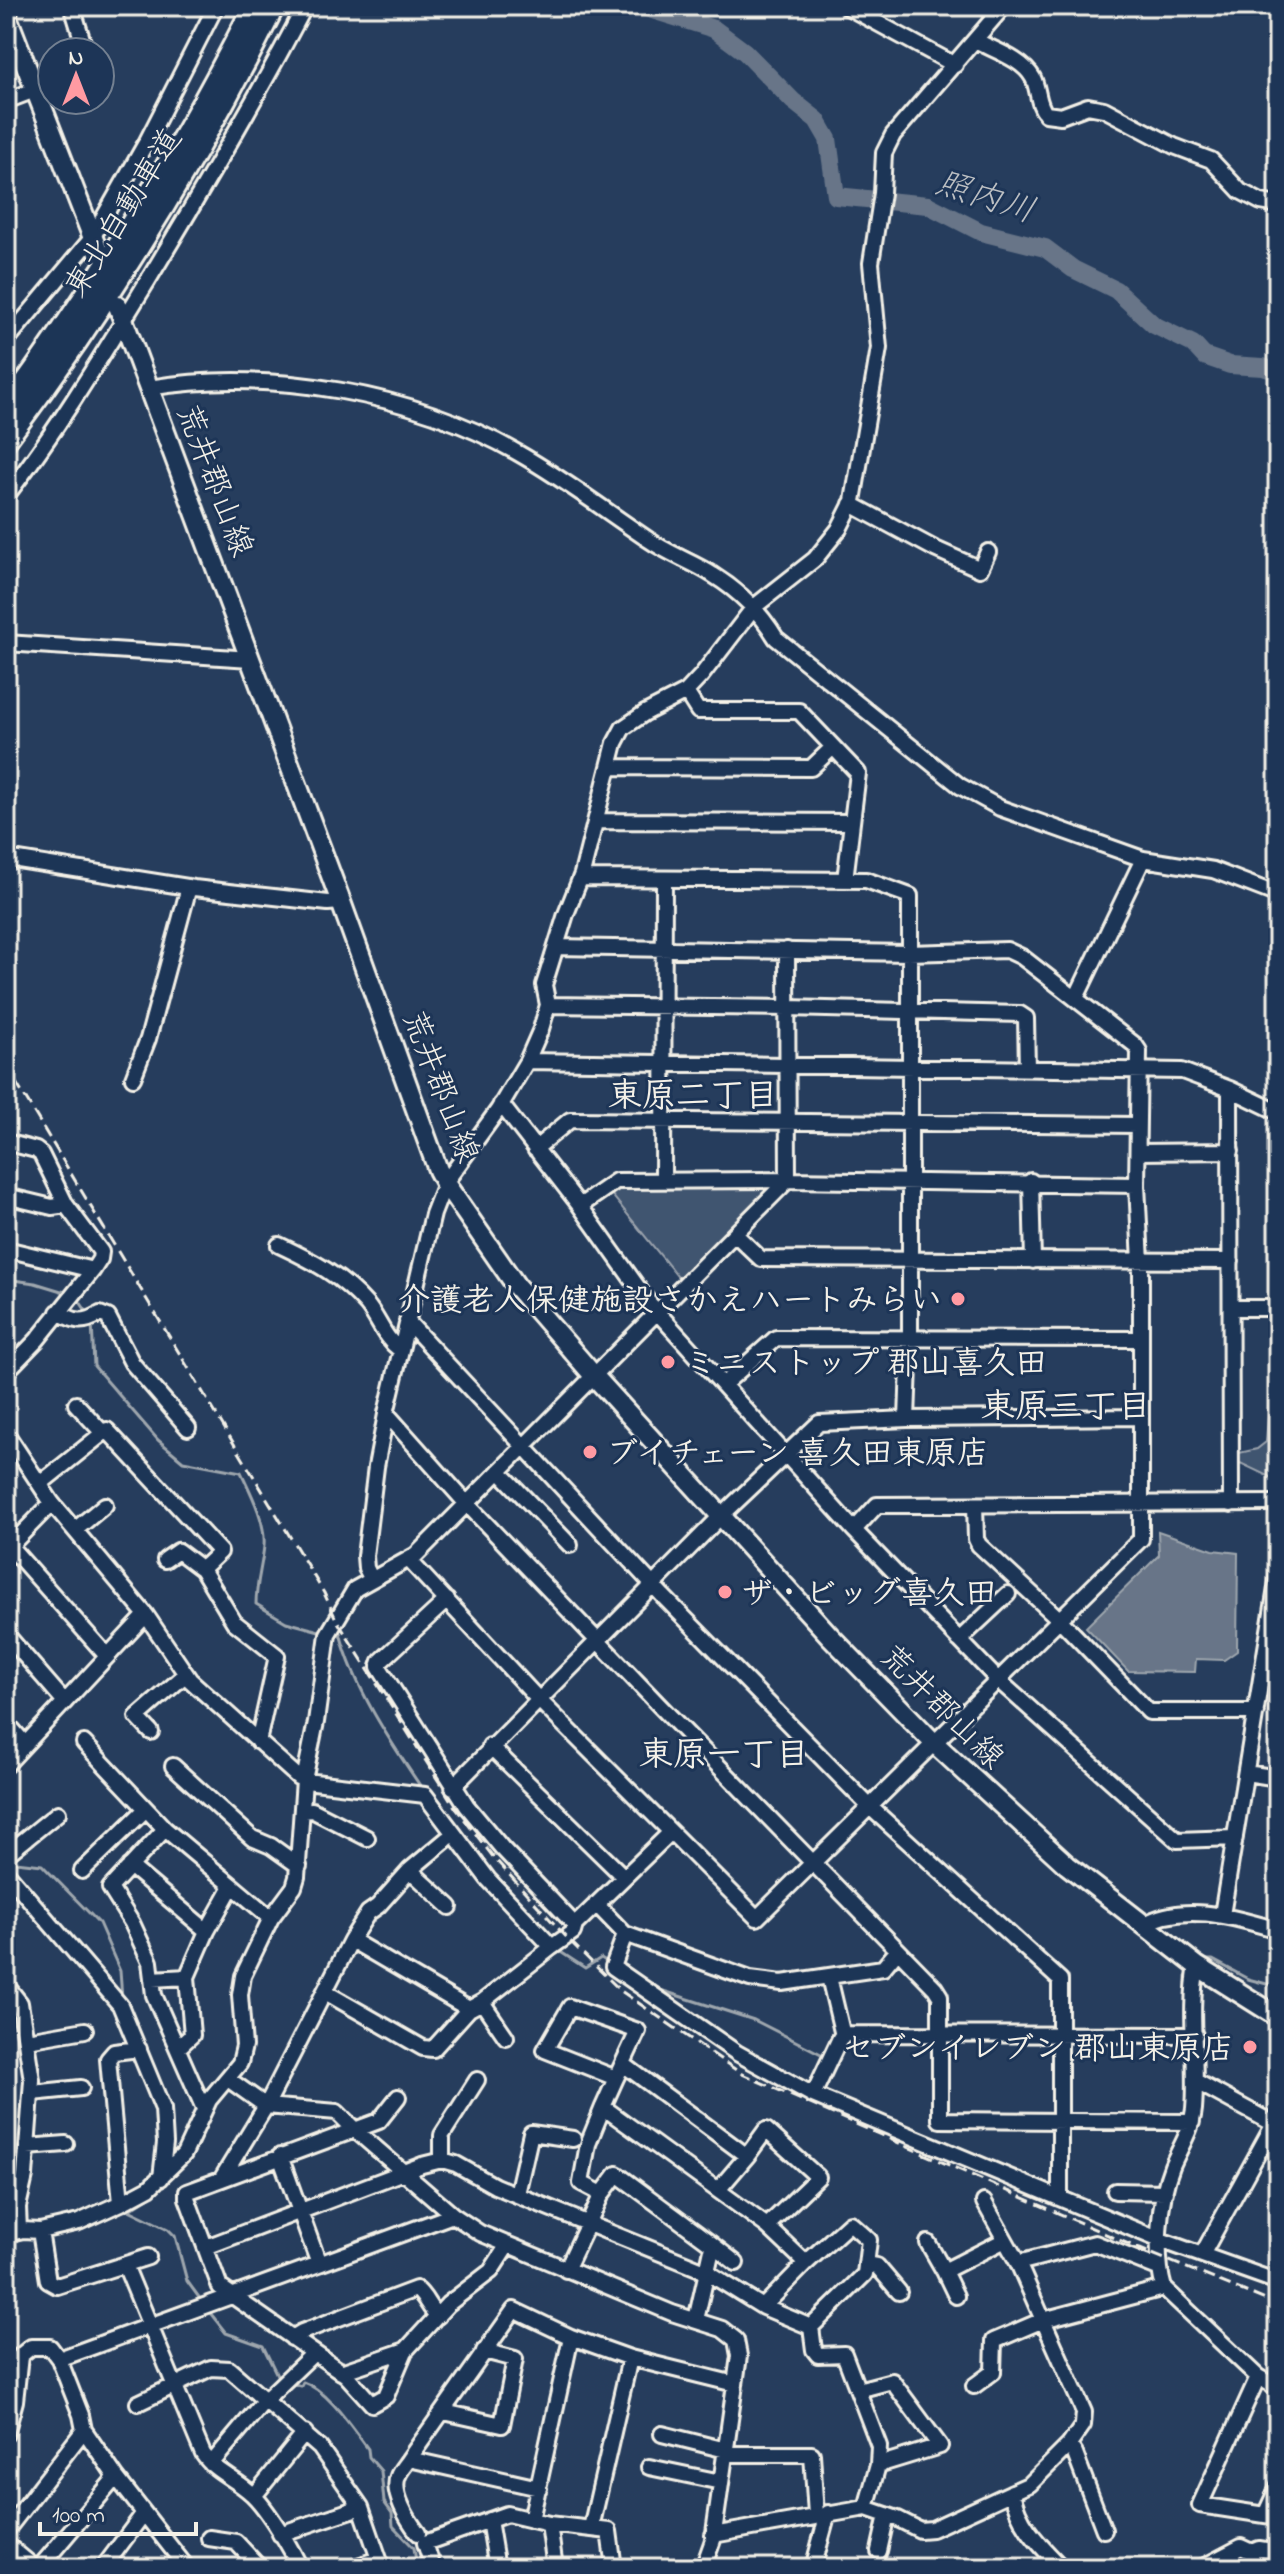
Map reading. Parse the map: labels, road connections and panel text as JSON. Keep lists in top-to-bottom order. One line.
{"streets":{"highway":["東北自動車道"],"main road":["荒井郡山線"]},"districts":["東原二丁目","東原三丁目","東原一丁目"],"water":["照内川"],"places":["介護老人保健施設さかえハートみらい","ミニストップ 郡山喜久田","ブイチェーン 喜久田東原店","ザ・ビッグ喜久田","セブンイレブン 郡山東原店"],"scale_bar":"100 m","north":"top"}
